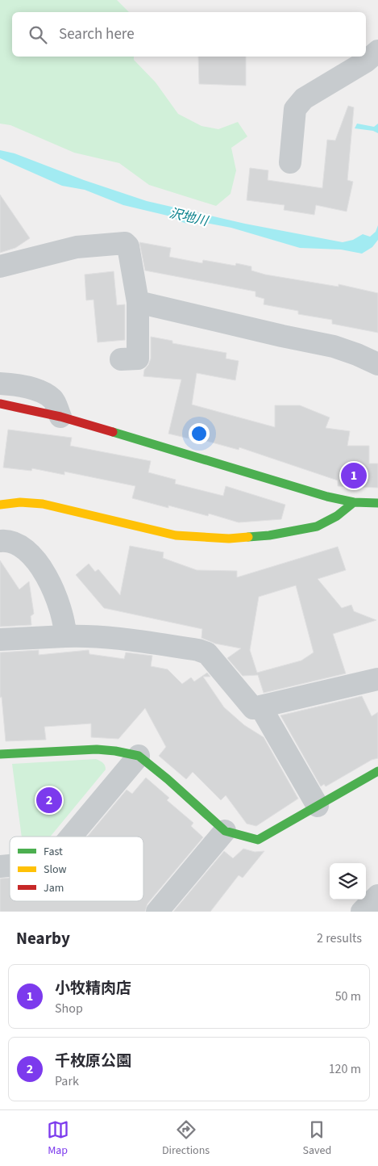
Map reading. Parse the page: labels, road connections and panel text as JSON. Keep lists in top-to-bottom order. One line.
{"water":["沢地川"],"legend":["Fast","Slow","Jam"],"page":{"search":"Search here","pins":["1","2"],"heading":["Nearby","2 results"],"list":[{"mark":"1","name":"小牧精肉店","note":"Shop","value":"50 m"},{"mark":"2","name":"千枚原公園","note":"Park","value":"120 m"}],"nav":["Map","Directions","Saved"]}}
